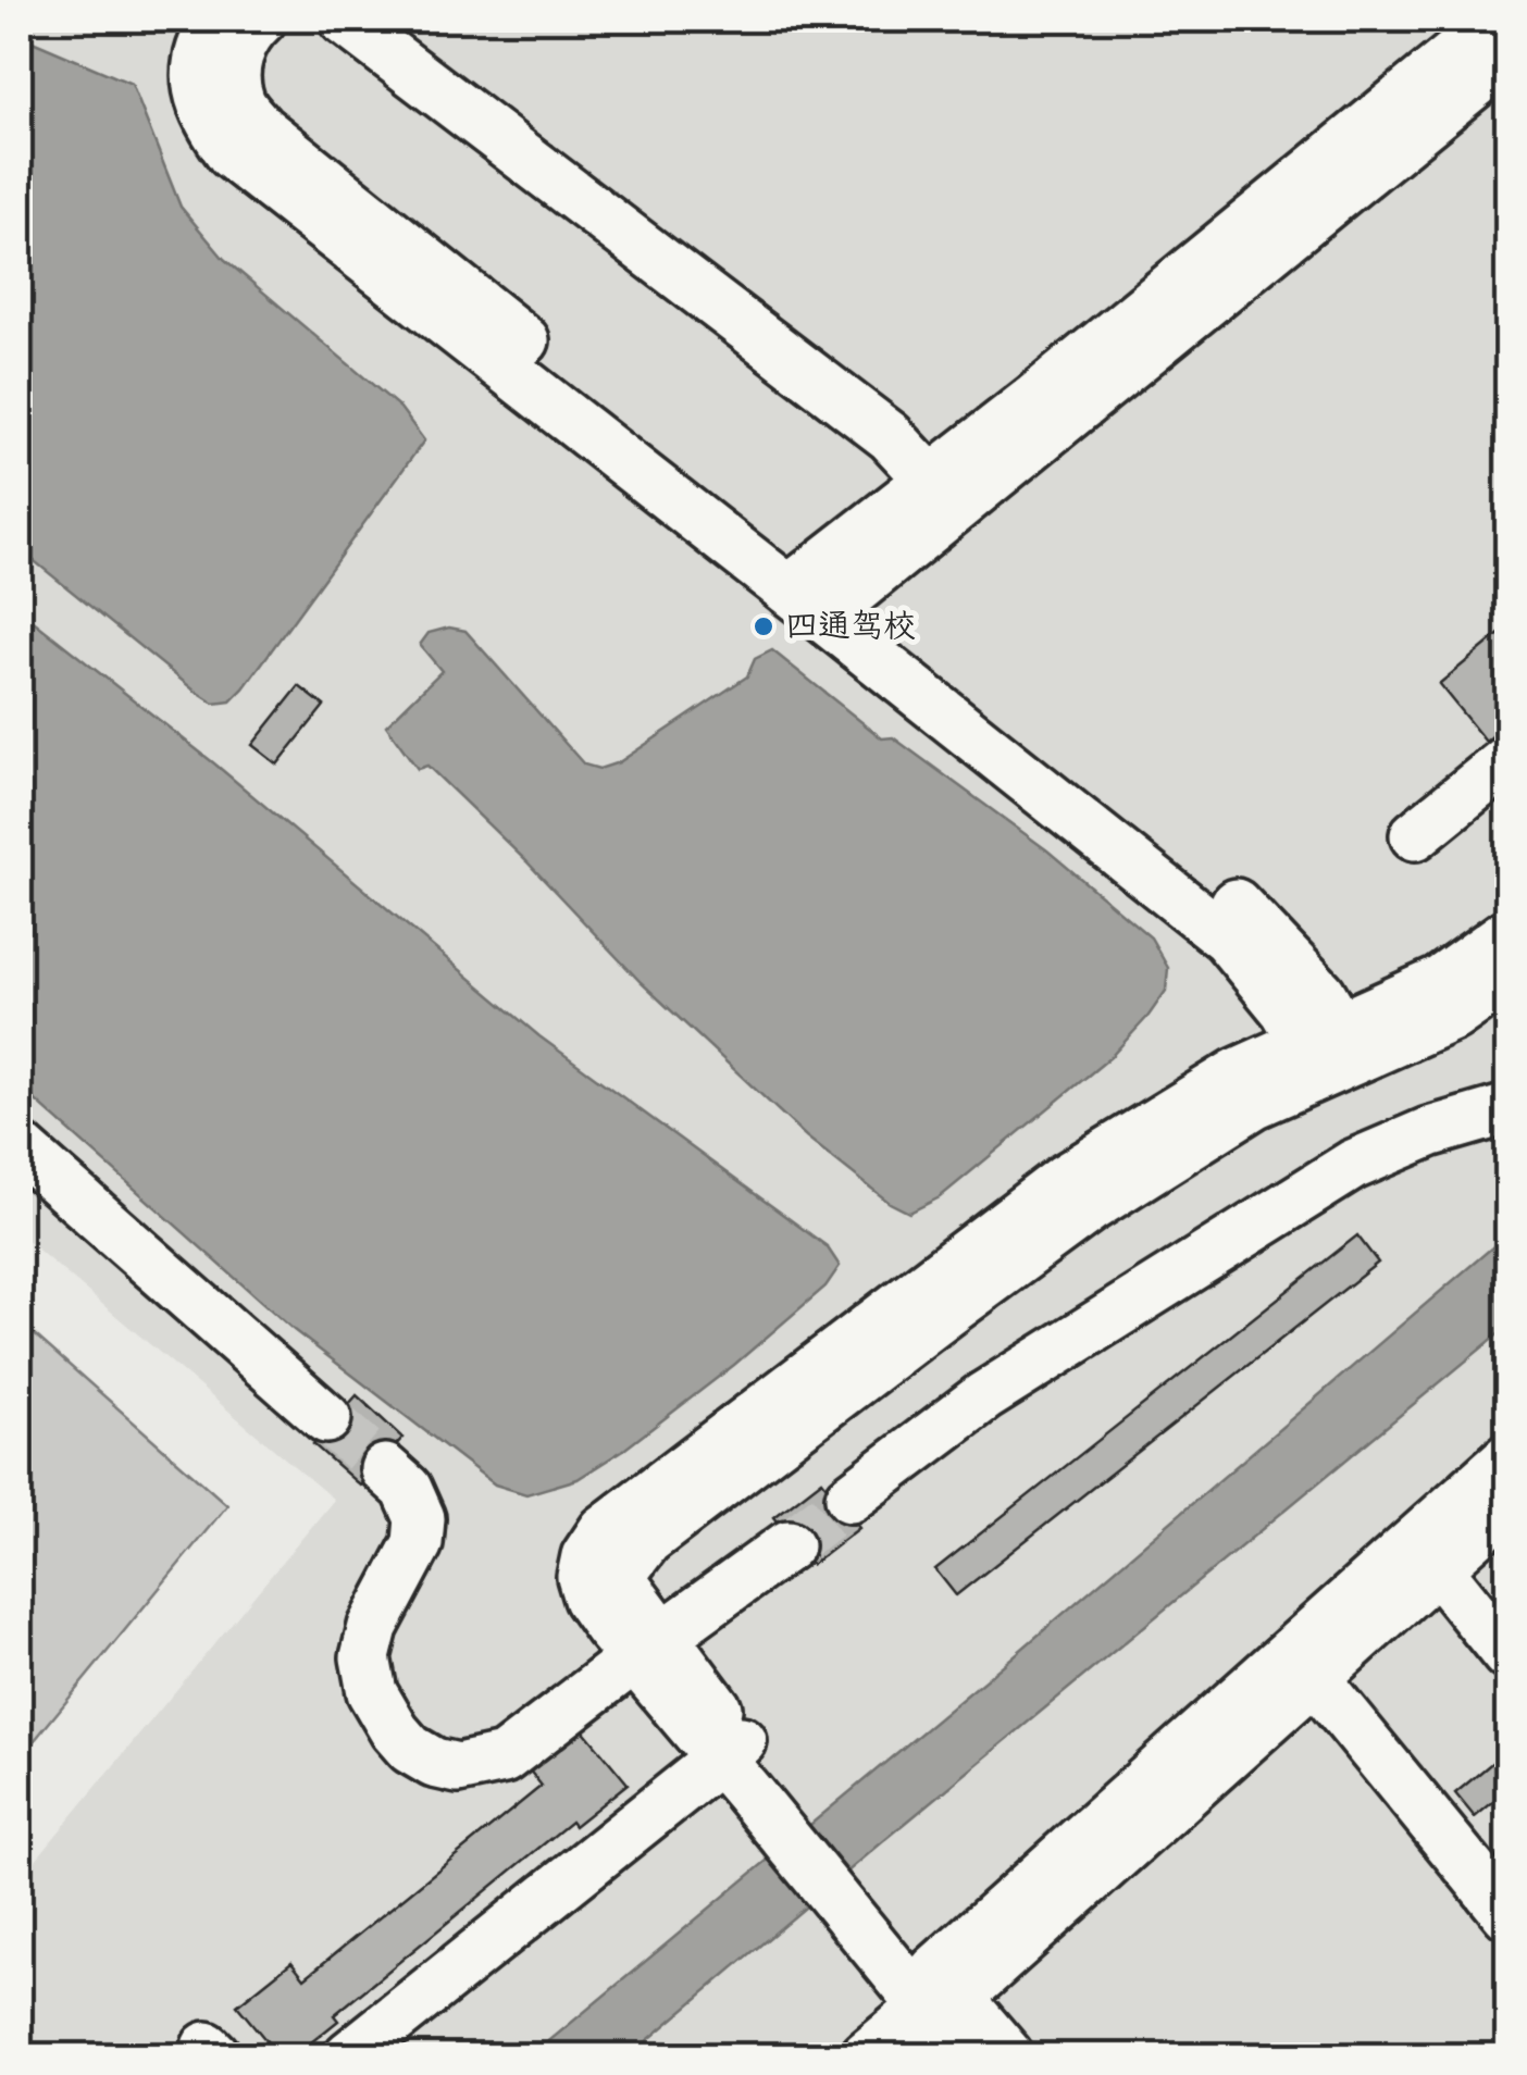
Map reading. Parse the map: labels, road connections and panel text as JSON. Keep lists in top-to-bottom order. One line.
{"places":["四通驾校"]}
